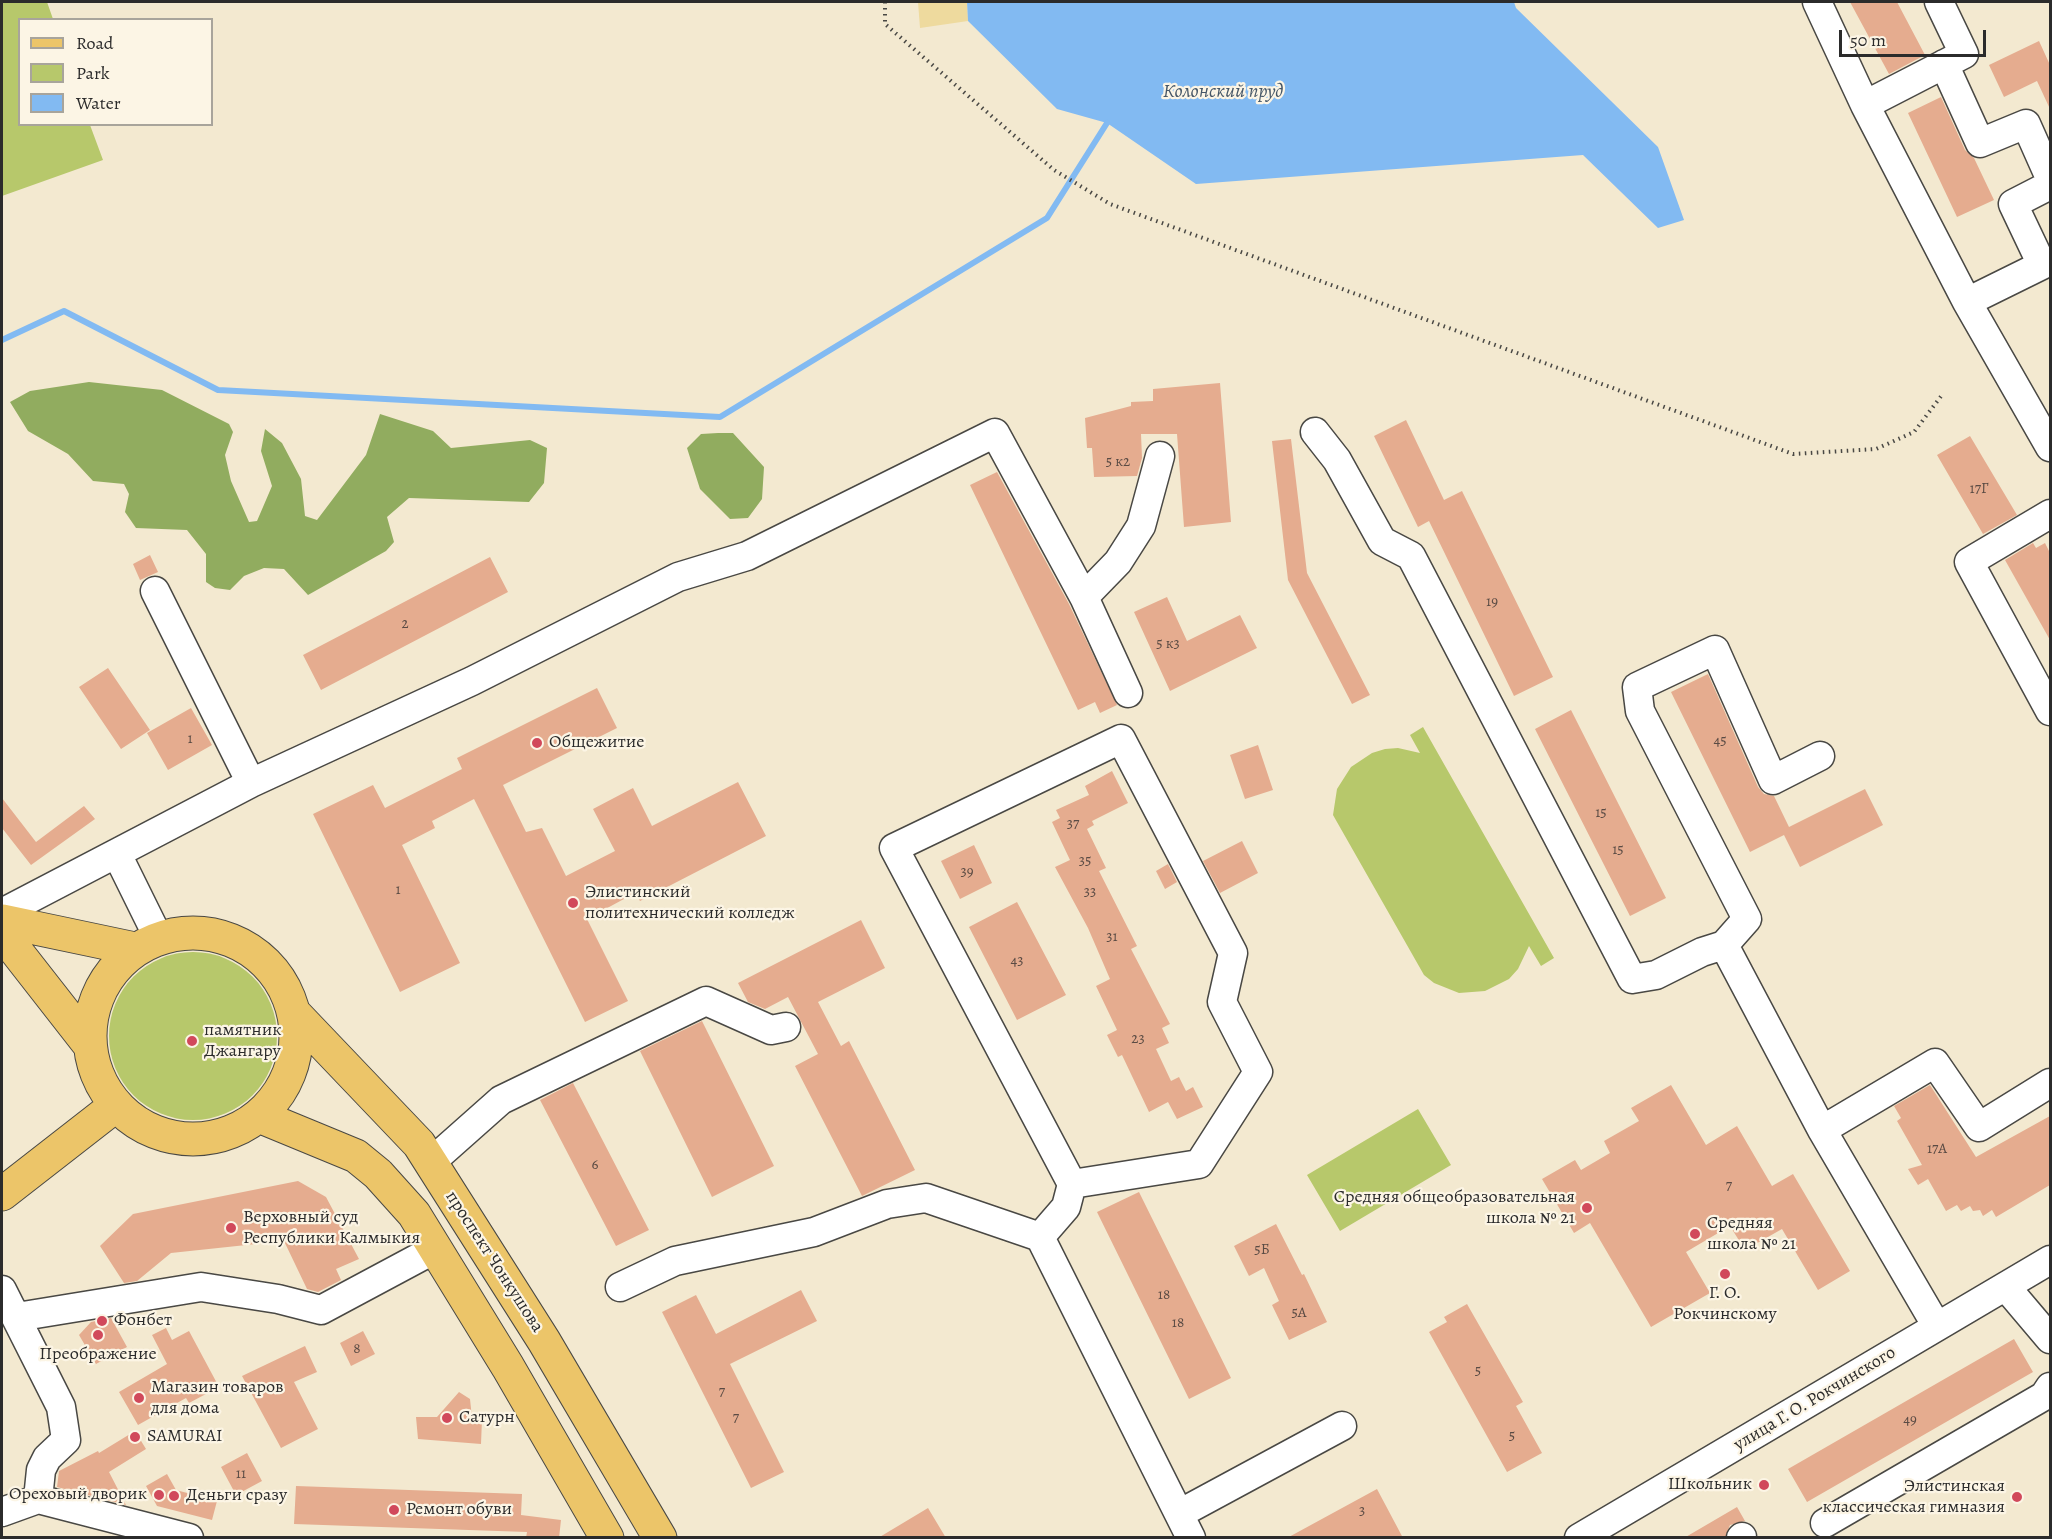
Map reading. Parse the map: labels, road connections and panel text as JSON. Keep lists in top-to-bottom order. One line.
{"streets":{"main road":["проспект Чонкушова"],"street":["улица Г. О. Рокчинского"]},"water":["Колонский пруд"],"places":["Общежитие","Элистинский политехнический колледж","памятник Джангару","Средняя общеобразовательная школа № 21","Верховный суд Республики Калмыкия","Средняя школа № 21","Г. О. Рокчинскому","Фонбет","Преображение","Магазин товаров для дома","Сатурн","SAMURAI","Школьник","Ореховый дворик","Деньги сразу","Элистинская классическая гимназия","Ремонт обуви"],"house_numbers":["5 к2","17Г","19","2","5 к3","1","45","15","37","15","35","39","1","33","31","43","23","17А","6","7","5Б","18","5А","18","8","5","7","7","49","5","11","3"],"legend":["Road","Park","Water"],"scale_bar":"50 m"}
